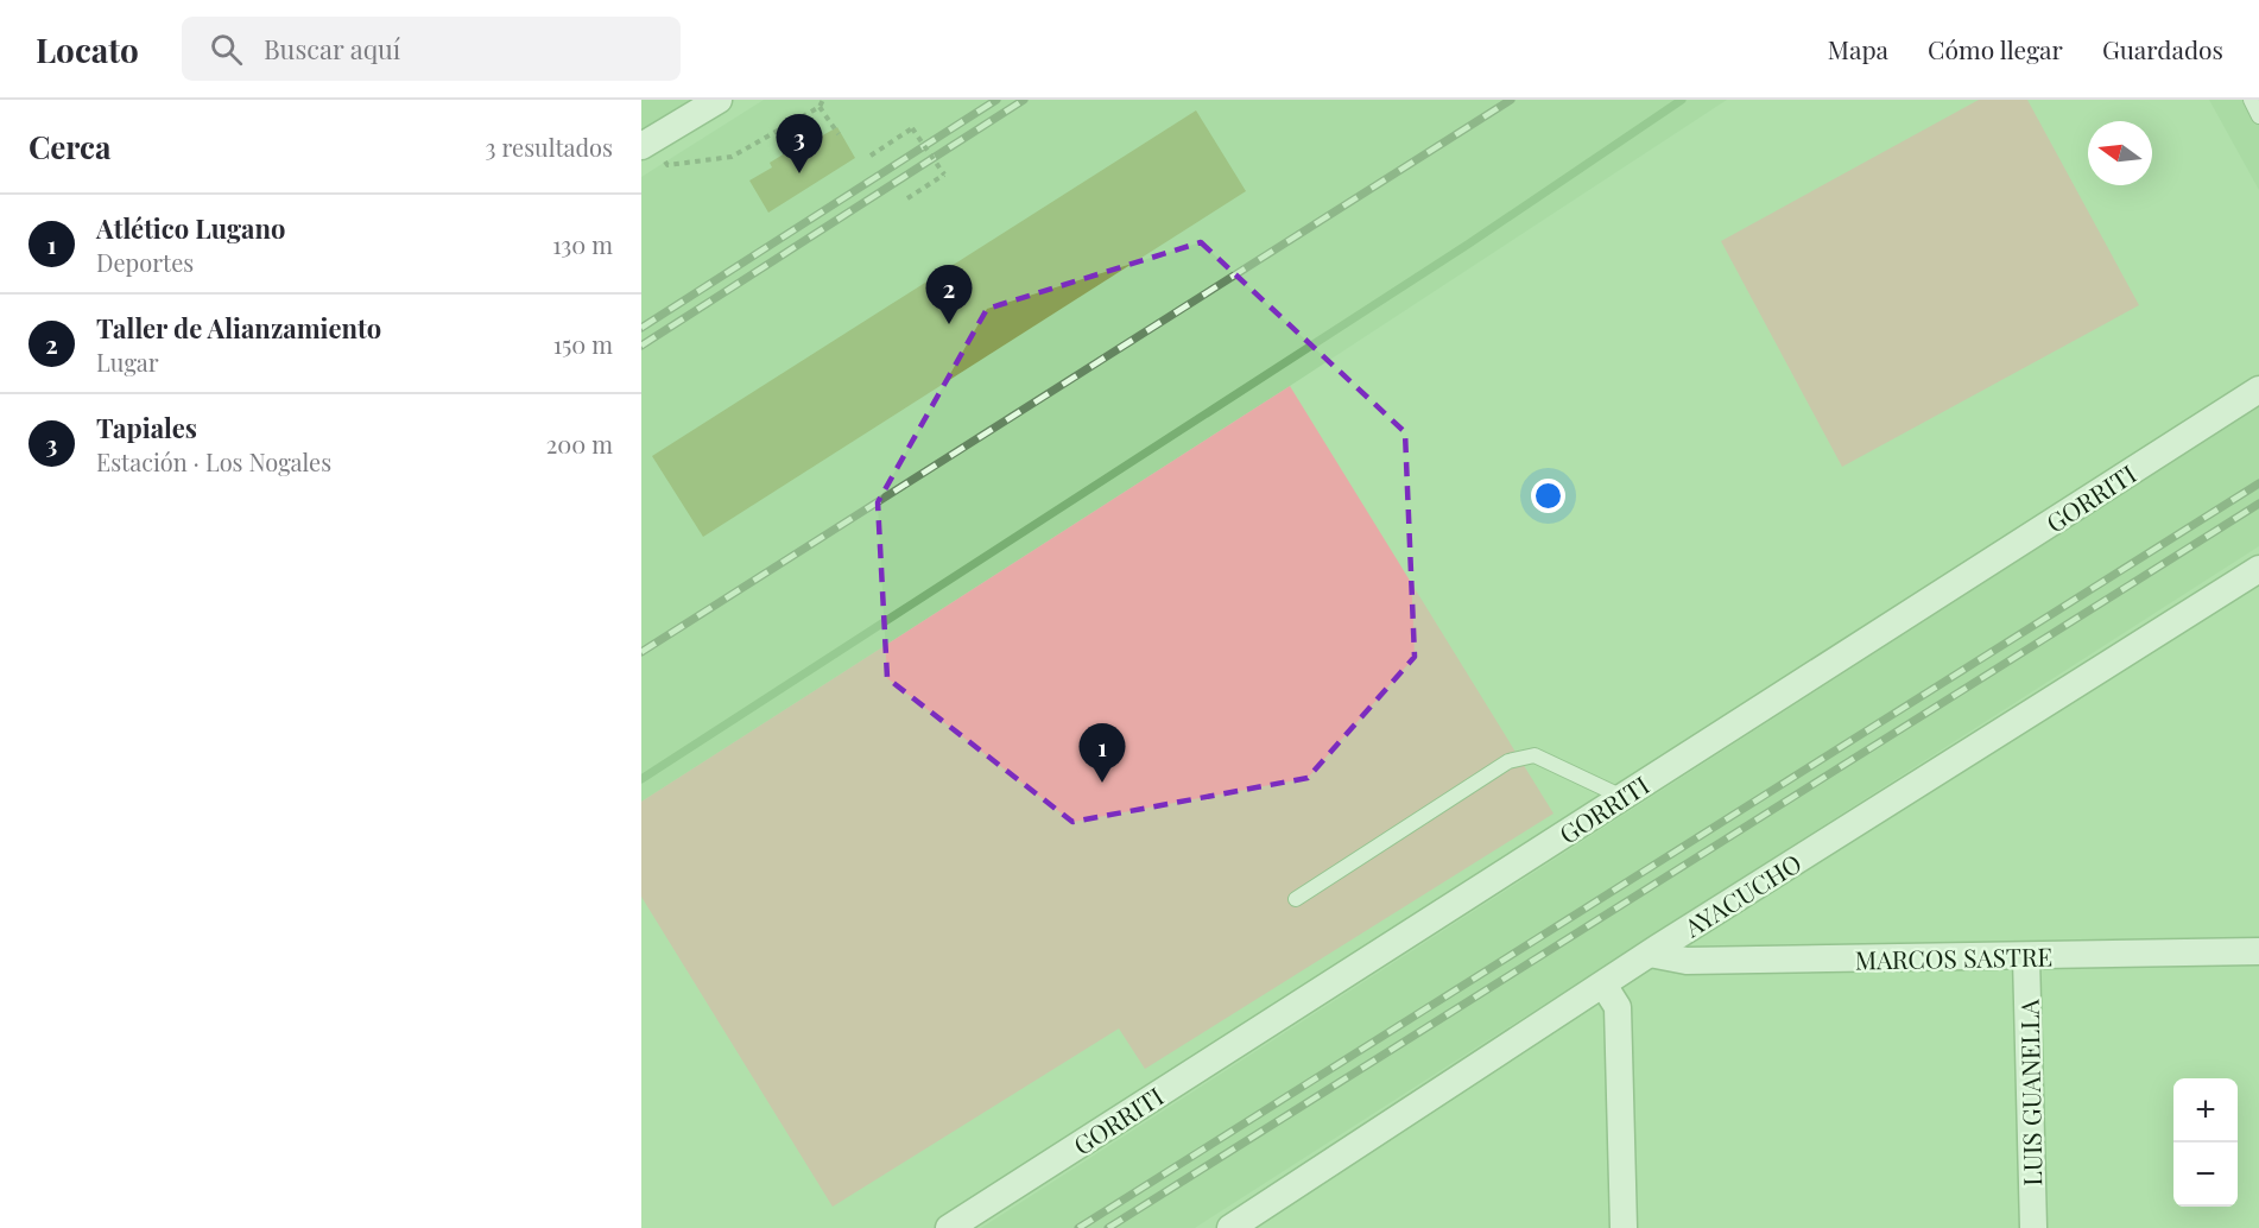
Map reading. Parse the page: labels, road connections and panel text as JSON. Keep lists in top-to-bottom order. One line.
{"streets":{"street":["GORRITI","AYACUCHO","MARCOS SASTRE","LUIS GUANELLA"]},"crossings":[["AYACUCHO","MARCOS SASTRE"],["MARCOS SASTRE","LUIS GUANELLA"]],"north":"left","page":{"header":"Locato","search":"Buscar aquí","nav":["Mapa","Cómo llegar","Guardados"],"heading":["Cerca","3 resultados"],"pins":["3","2","1"],"list":[{"mark":"1","name":"Atlético Lugano","note":"Deportes","value":"130 m"},{"mark":"2","name":"Taller de Alianzamiento","note":"Lugar","value":"150 m"},{"mark":"3","name":"Tapiales","note":"Estación · Los Nogales","value":"200 m"}],"map_buttons":["+","−"]}}
